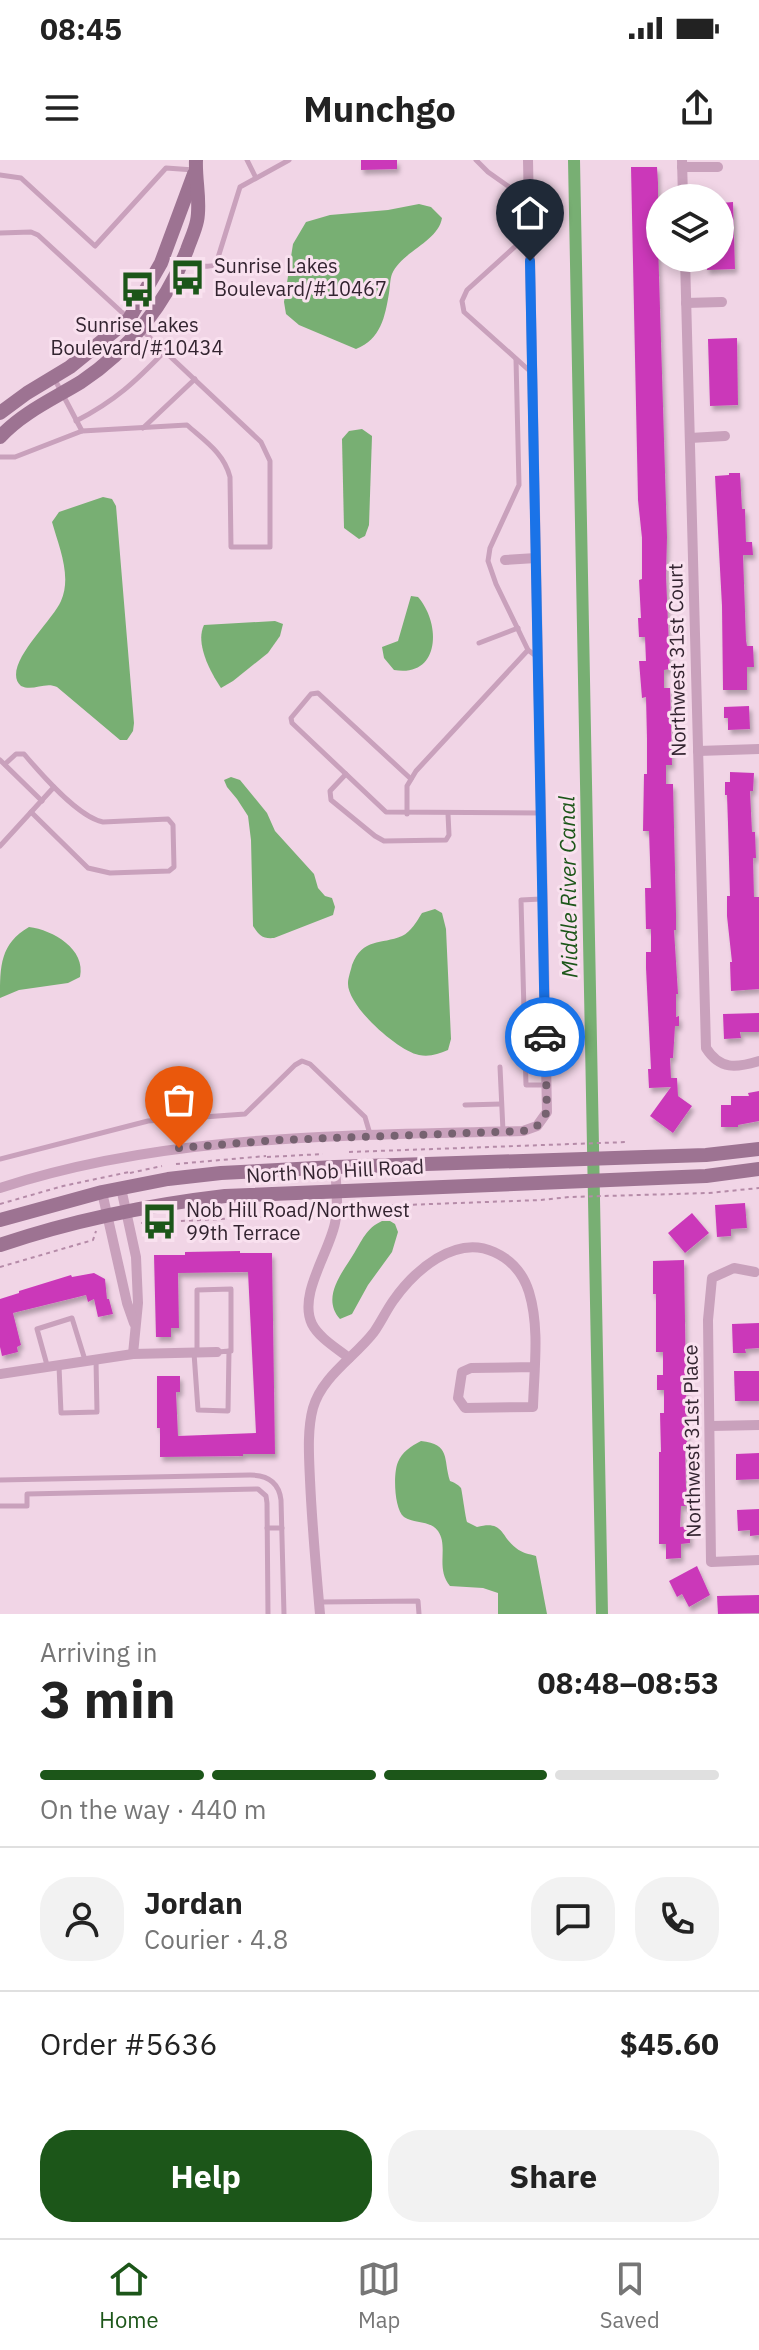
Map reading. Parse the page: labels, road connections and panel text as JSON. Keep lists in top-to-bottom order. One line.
{"streets":{"main road":["North Nob Hill Road"],"street":["Northwest 31st Court","Northwest 31st Place"]},"water":["Middle River Canal"],"places":{"bus stop":["Sunrise Lakes Boulevard/#10467","Sunrise Lakes Boulevard/#10434","Nob Hill Road/Northwest 99th Terrace"]},"page":{"status":"08:45","header":"Munchgo","heading":["3 min","Arriving in","08:48–08:53"],"panel":["Jordan","Courier · 4.8","Order #5636","$45.60"],"bar":"On the way · 440 m","buttons":["Help","Share"],"tabs":["Home","Map","Saved"]}}
